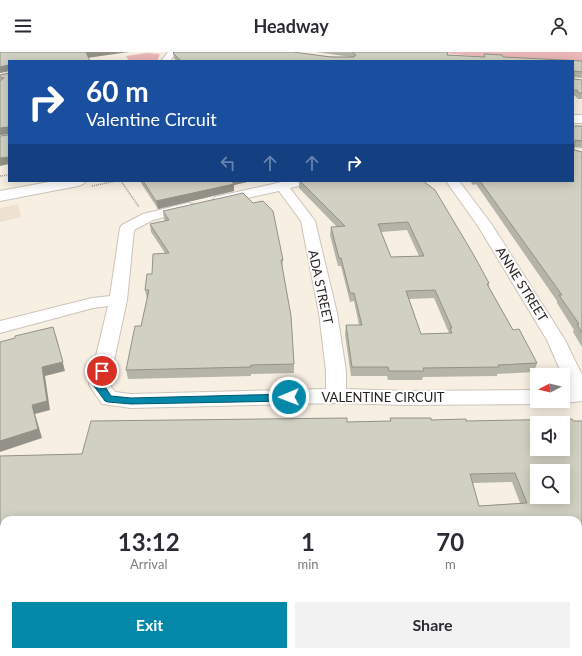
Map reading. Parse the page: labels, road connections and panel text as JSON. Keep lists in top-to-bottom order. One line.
{"streets":{"street":["ANNE STREET","ADA STREET","VALENTINE CIRCUIT"]},"crossings":[["ADA STREET","VALENTINE CIRCUIT"]],"north":"left","page":{"header":"Headway","turn":["60 m","Valentine Circuit"],"eta":["13:12","Arrival","1","min","70","m"],"buttons":["Exit","Share"]}}
